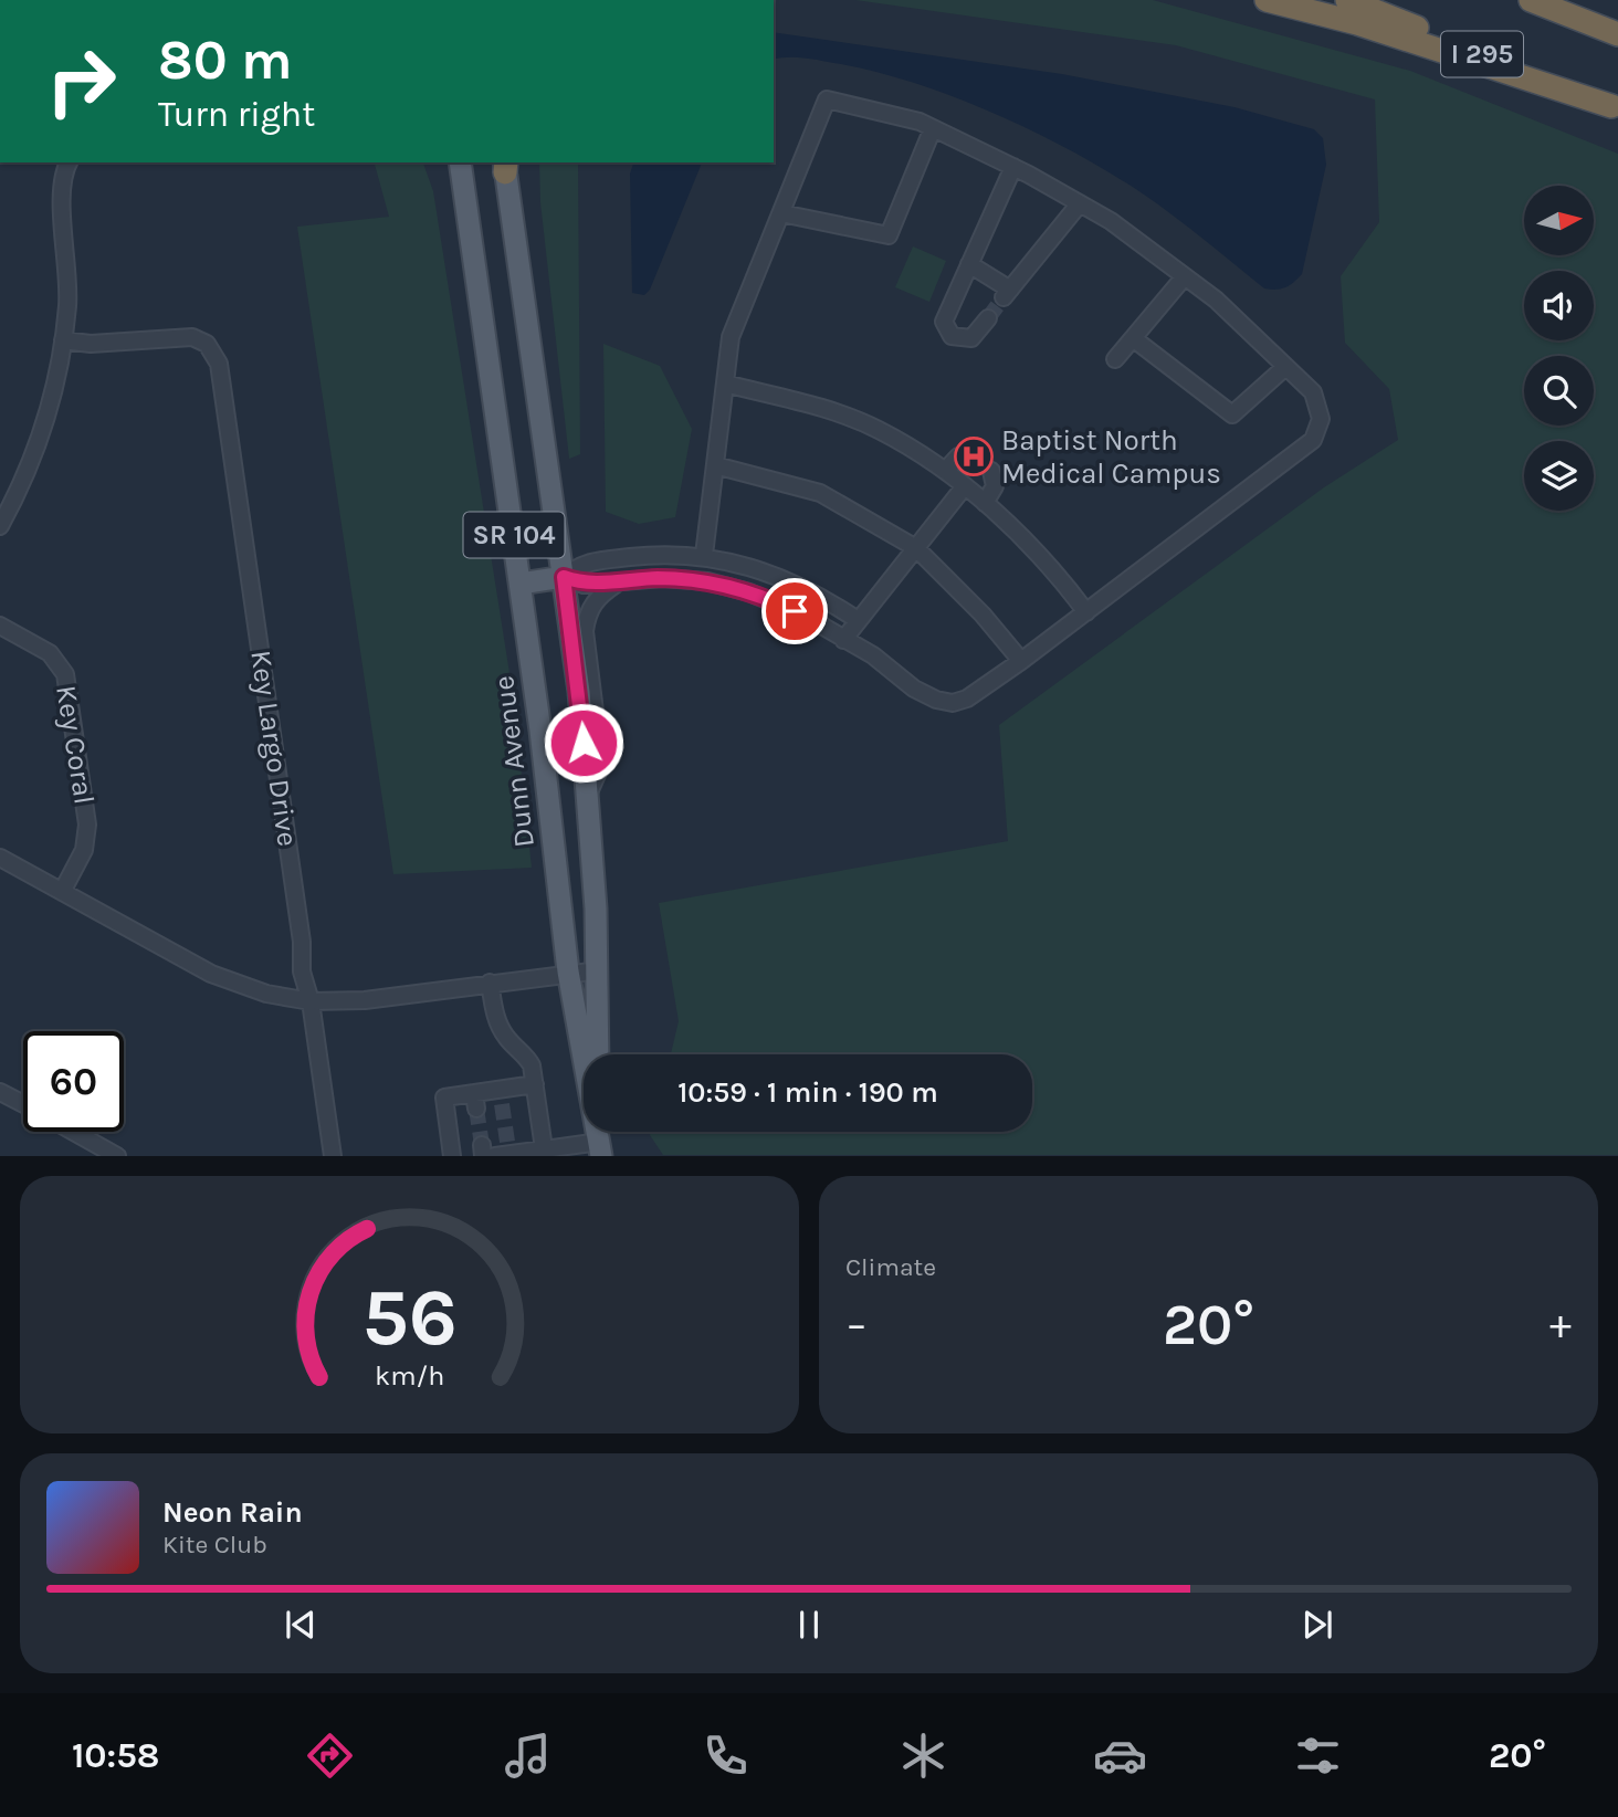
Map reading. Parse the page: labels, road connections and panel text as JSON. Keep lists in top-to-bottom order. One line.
{"streets":{"highway":["I 295"],"main road":["SR 104","Dunn Avenue"],"street":["Key Coral","Key Largo Drive"]},"places":{"hospital":["Baptist North Medical Campus"]},"north":"right","page":{"turn":["80 m","Turn right"],"limit":"60","trip":"10:59 · 1 min · 190 m","tile":"Climate","heat":["−","20°","+"],"song":["Neon Rain","Kite Club"],"tabs":["10:58","20°"],"gauge":["56","km/h"]}}
